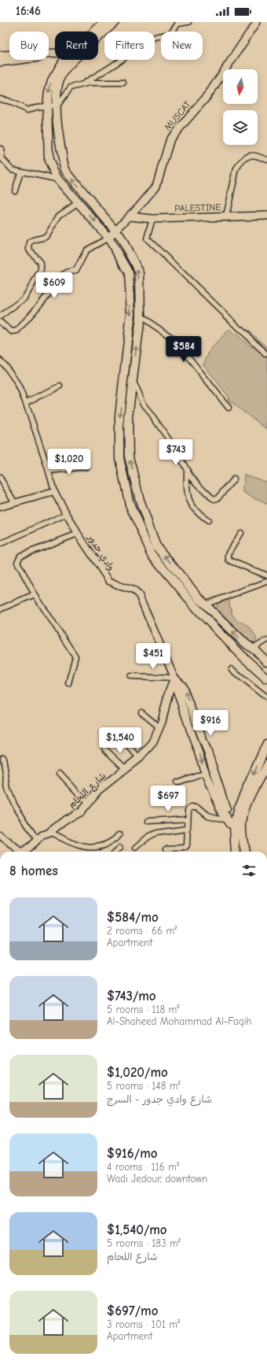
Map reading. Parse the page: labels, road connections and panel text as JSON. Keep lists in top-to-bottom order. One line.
{"streets":{"main road":["MUSCAT","PALESTINE","شارع اللحام"],"street":["وادي جدور"]},"crossings":[["MUSCAT","PALESTINE"],["وادي جدور","شارع اللحام"]],"north":"bottom","page":{"status":"16:46","chip":["Buy","Rent","Filters","New"],"price":["$609","$584","$743","$1,020","$451","$916","$1,540","$697"],"heading":"8 homes","list":[{"name":"$584/mo","note":"2 rooms · 66 m² · Apartment"},{"name":"$743/mo","note":"5 rooms · 118 m² · Al-Shaheed Mohammad Al-Faqih"},{"name":"$1,020/mo","note":"5 rooms · 148 m² · شارع وادي جدور - السرج"},{"name":"$916/mo","note":"4 rooms · 116 m² · Wadi Jedour, downtown"},{"name":"$1,540/mo","note":"5 rooms · 183 m² · شارع اللحام"},{"name":"$697/mo","note":"3 rooms · 101 m² · Apartment"}]}}
